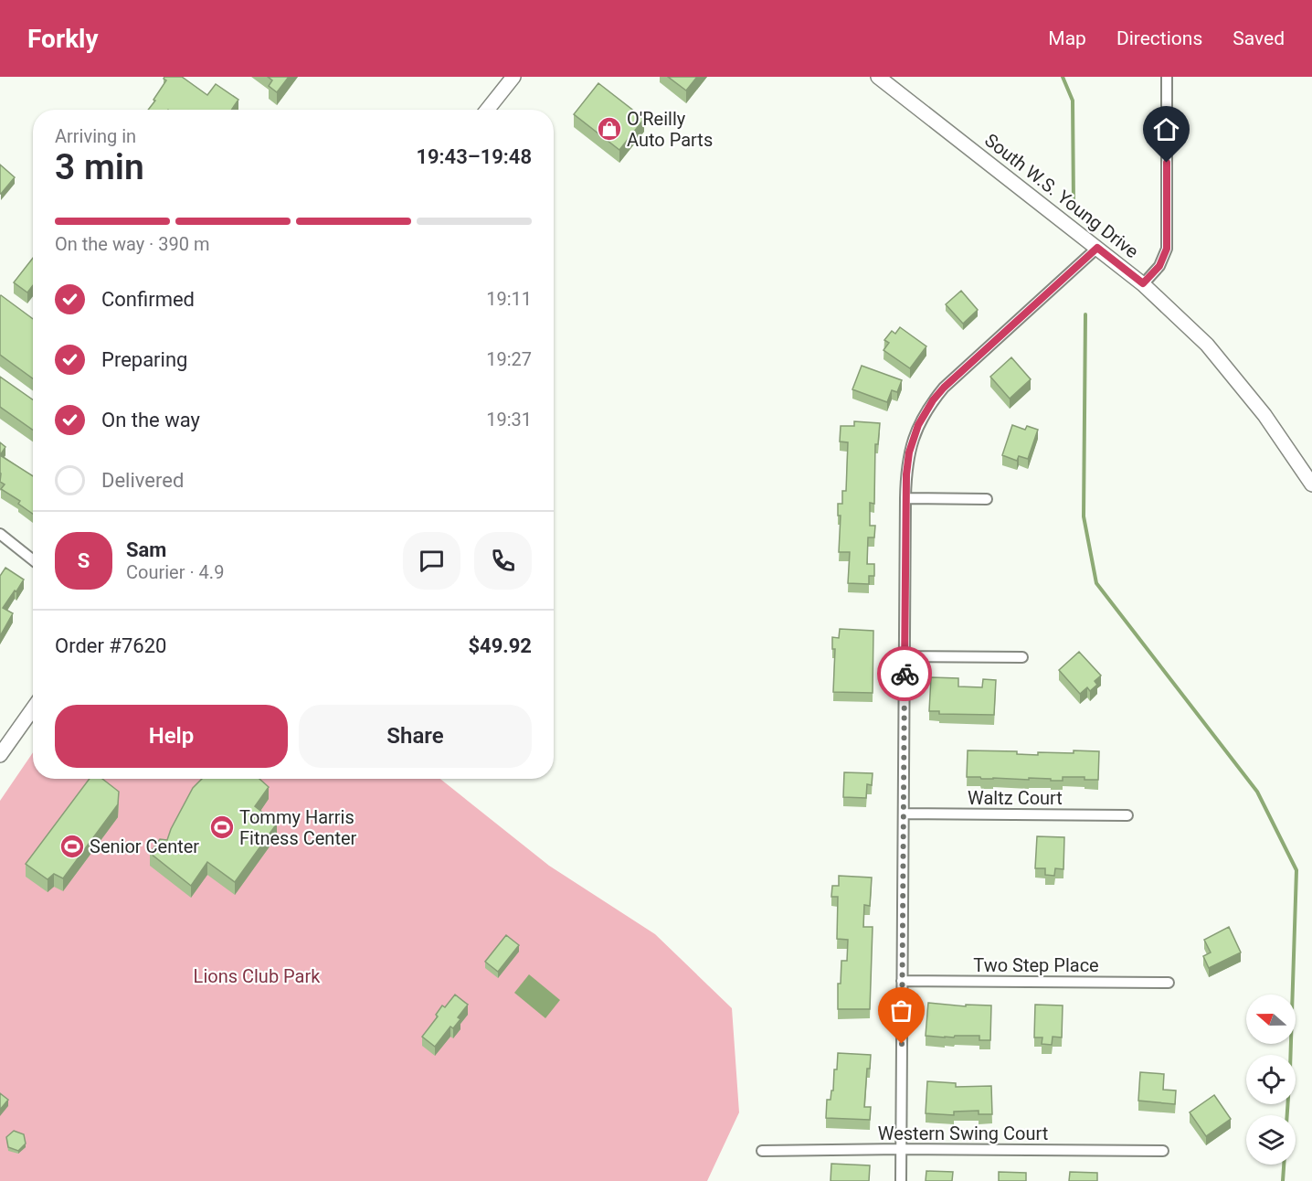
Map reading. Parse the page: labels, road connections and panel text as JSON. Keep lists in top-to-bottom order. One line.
{"streets":{"main road":["South W.S. Young Drive"],"street":["Waltz Court","Two Step Place","Western Swing Court"]},"parks":["Lions Club Park"],"places":{"shop":["O'Reilly Auto Parts"],"sports":["Tommy Harris Fitness Center","Senior Center"]},"north":"left","page":{"header":"Forkly","nav":["Map","Directions","Saved"],"heading":["3 min","Arriving in","19:43–19:48"],"panel":["Sam","Courier · 4.9","Order #7620","$49.92"],"bar":"On the way · 390 m","list":[["Confirmed","19:11"],["Preparing","19:27"],["On the way","19:31"],"Delivered"],"round":"S","buttons":["Help","Share"]}}
